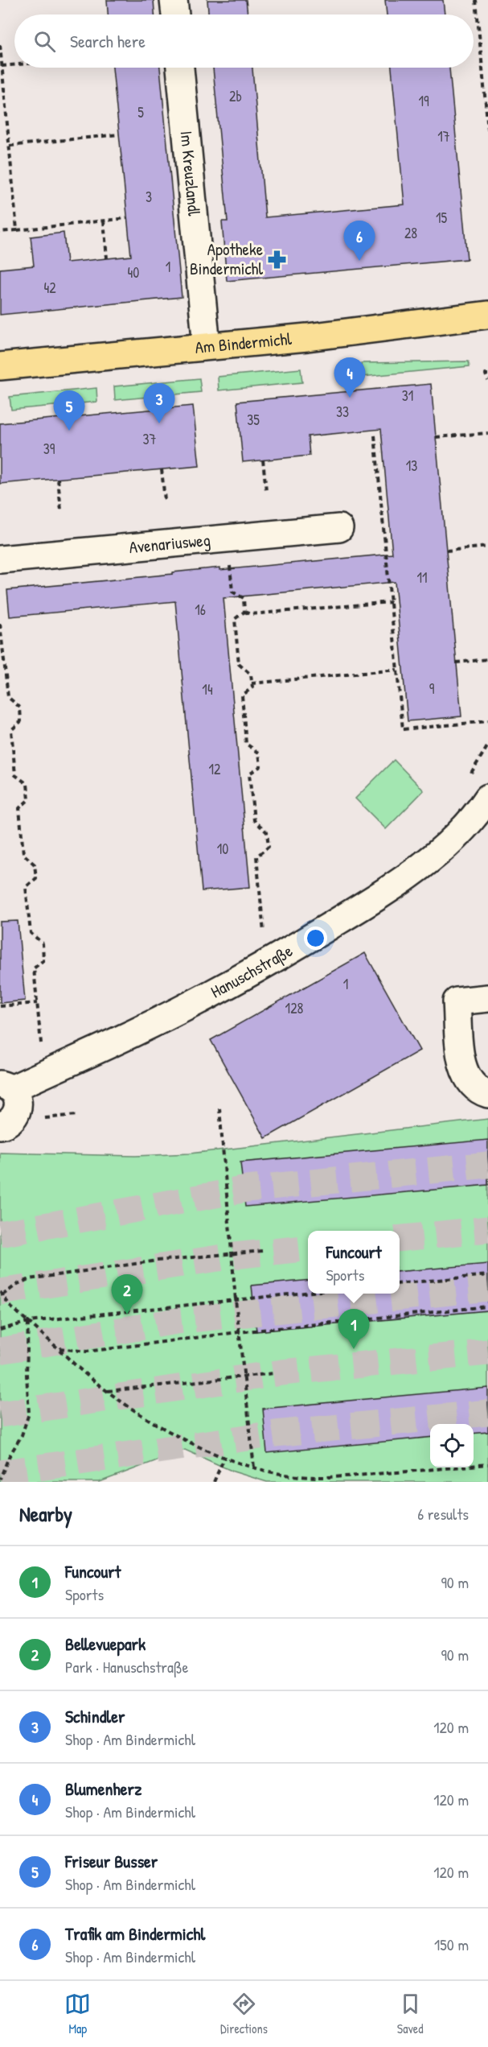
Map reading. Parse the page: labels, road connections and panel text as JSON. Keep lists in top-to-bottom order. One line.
{"streets":{"main road":["Am Bindermichl"],"street":["Im Kreuzlandl","Avenariusweg","Hanuschstraße"]},"crossings":[["Im Kreuzlandl","Am Bindermichl"]],"places":{"pharmacy":["Apotheke Bindermichl"]},"house_numbers":["2b","19","5","17","3","15","28","1","40","42","31","33","35","37","39","13","11","16","9","14","12","10","1","128"],"page":{"search":"Search here","pins":["6","4","3","5","2","1"],"popup":["Funcourt","Sports"],"heading":["Nearby","6 results"],"list":[{"mark":"1","name":"Funcourt","note":"Sports","value":"90 m"},{"mark":"2","name":"Bellevuepark","note":"Park · Hanuschstraße","value":"90 m"},{"mark":"3","name":"Schindler","note":"Shop · Am Bindermichl","value":"120 m"},{"mark":"4","name":"Blumenherz","note":"Shop · Am Bindermichl","value":"120 m"},{"mark":"5","name":"Friseur Busser","note":"Shop · Am Bindermichl","value":"120 m"},{"mark":"6","name":"Trafik am Bindermichl","note":"Shop · Am Bindermichl","value":"150 m"}],"nav":["Map","Directions","Saved"]}}
